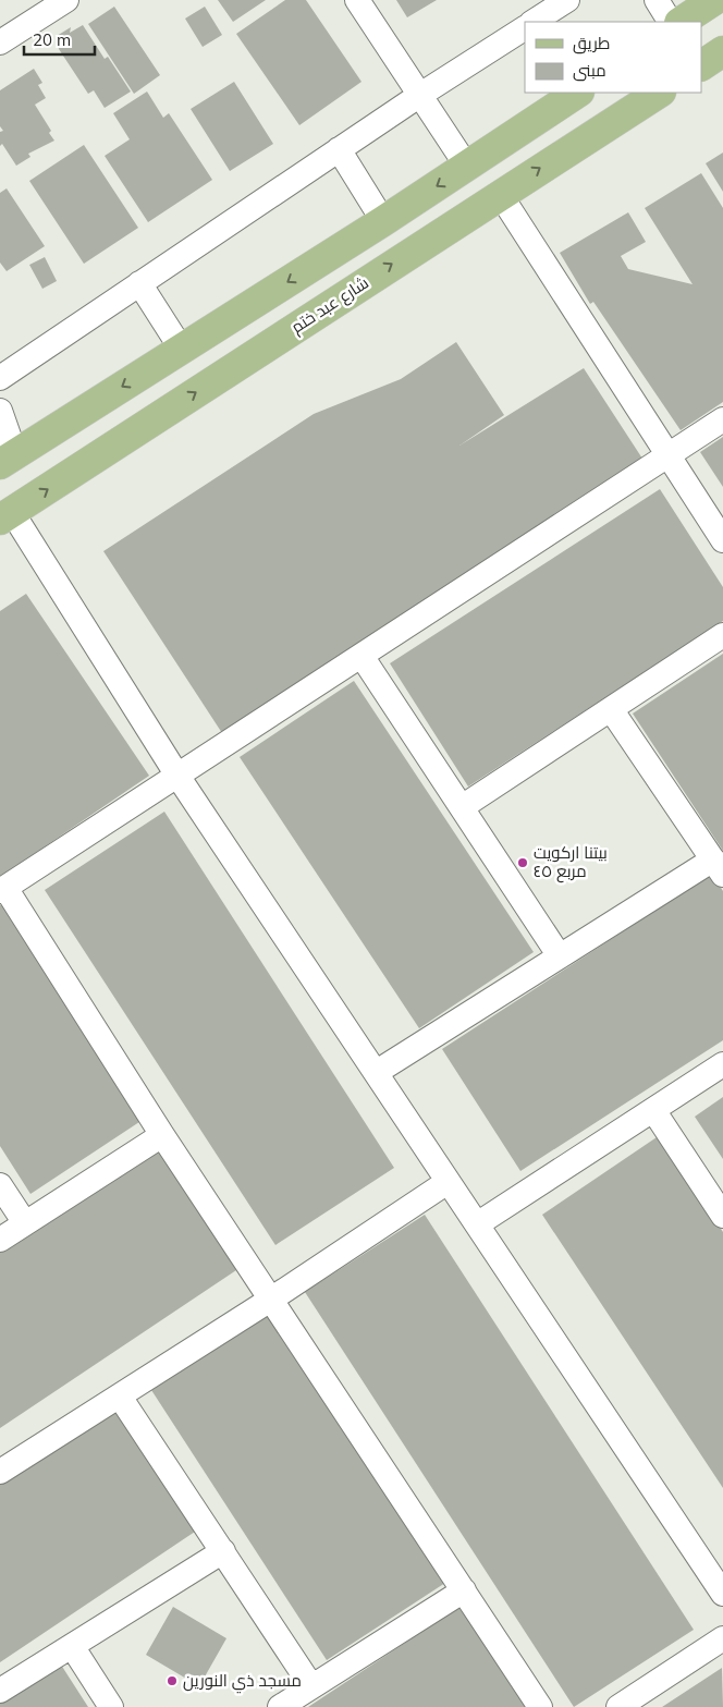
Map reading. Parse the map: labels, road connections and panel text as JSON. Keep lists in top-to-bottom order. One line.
{"streets":{"main road":["شارع عبد ختم"]},"places":["بيتنا اركويت مربع ٤٥","مسجد ذي النورين"],"legend":["طريق","مبنى"],"scale_bar":"20 m"}
